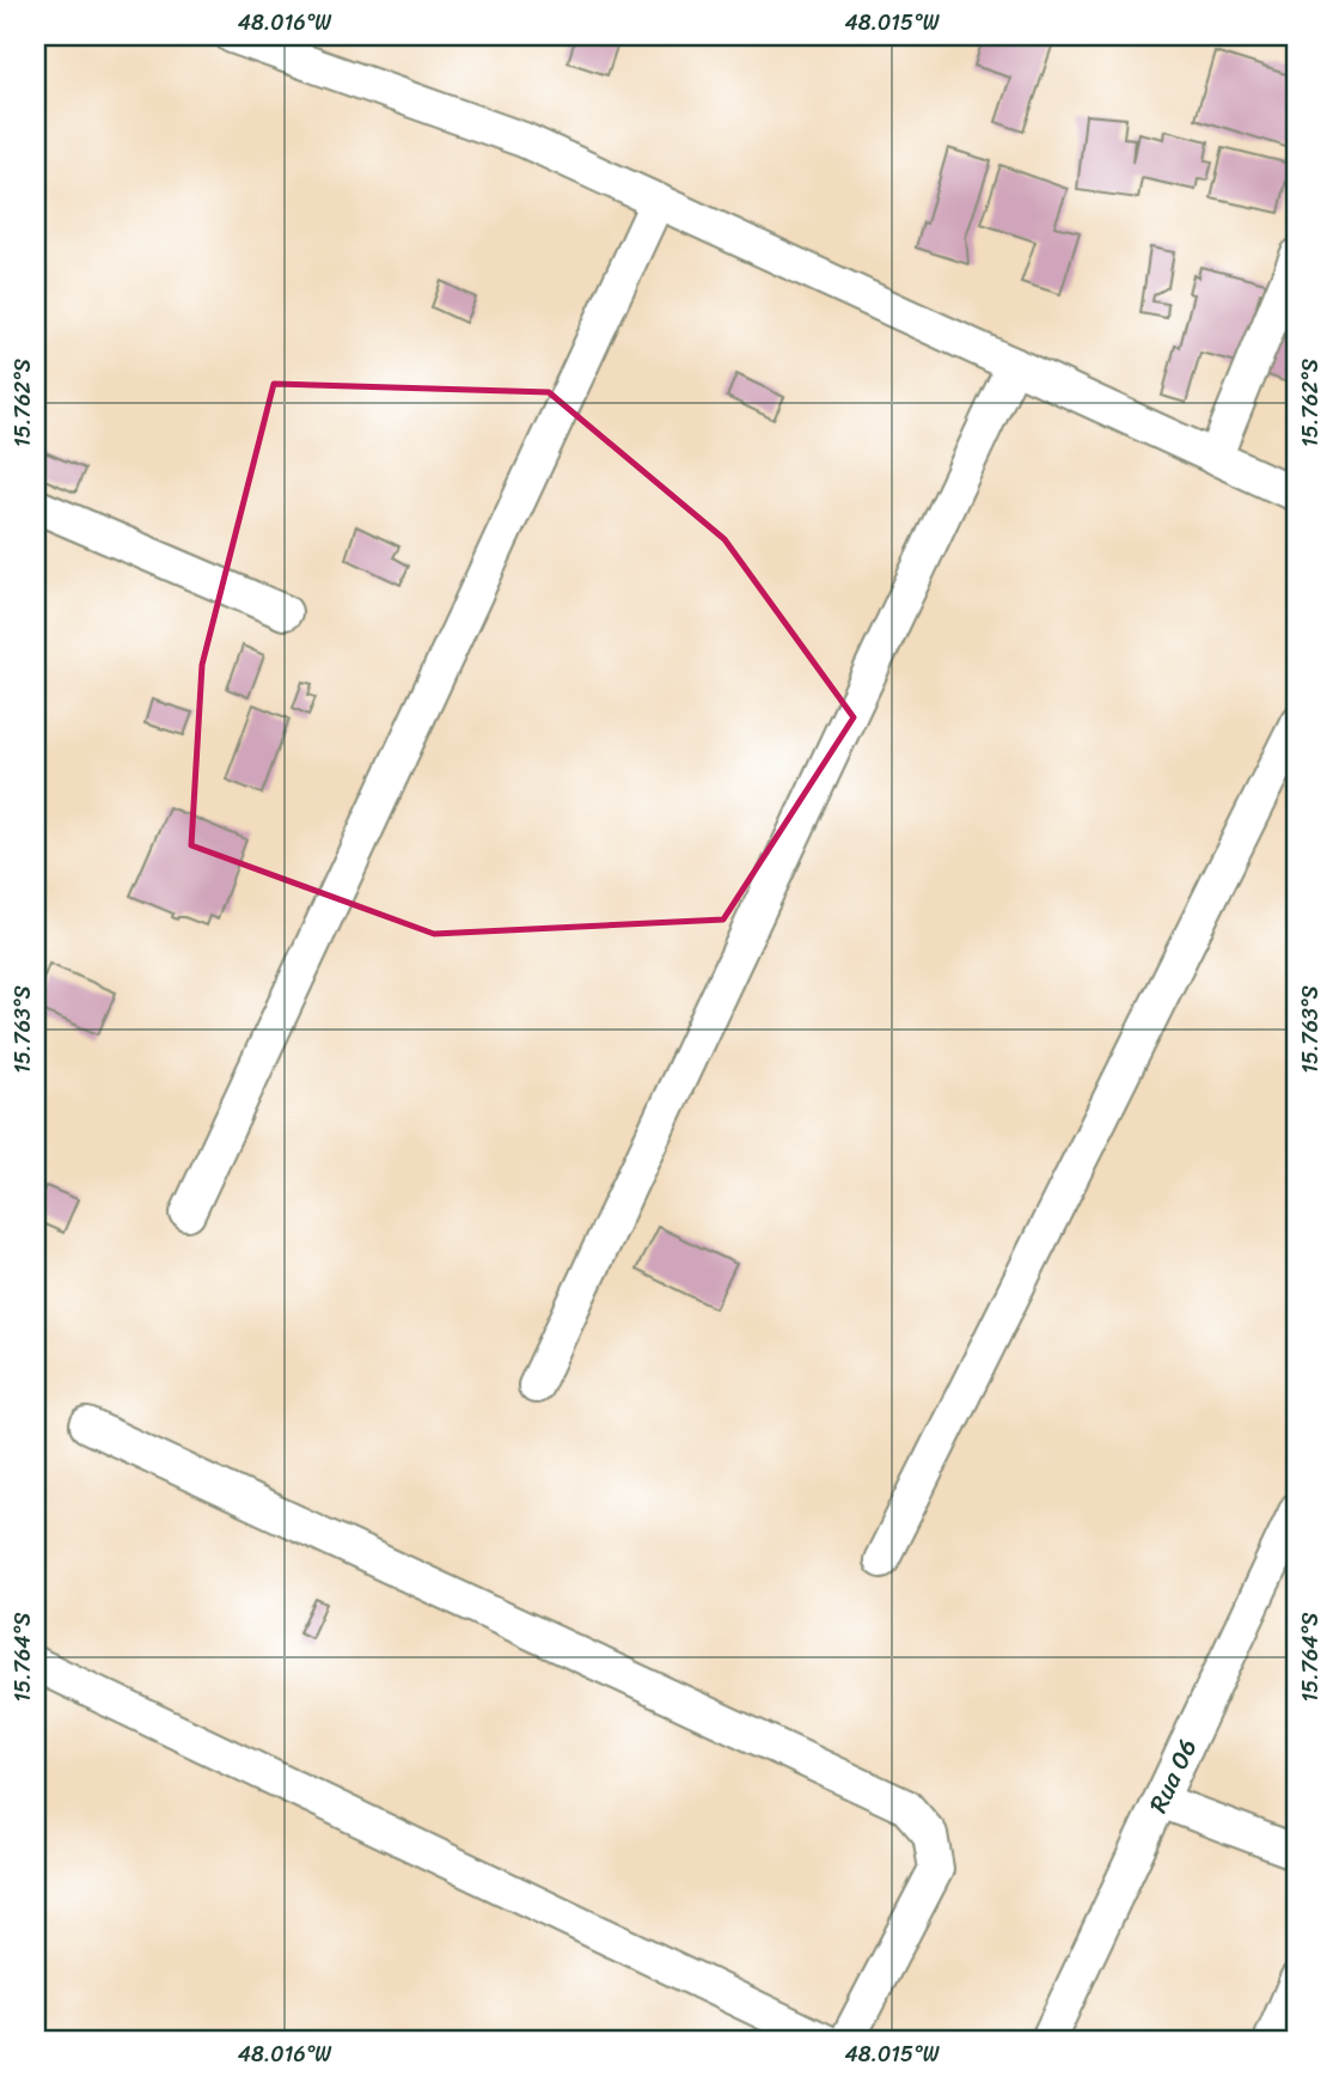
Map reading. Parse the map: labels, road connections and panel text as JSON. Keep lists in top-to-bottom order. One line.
{"streets":{"street":["Rua 06"]},"coordinates":["48.016°W","48.015°W","15.762°S","15.763°S","15.764°S"]}
